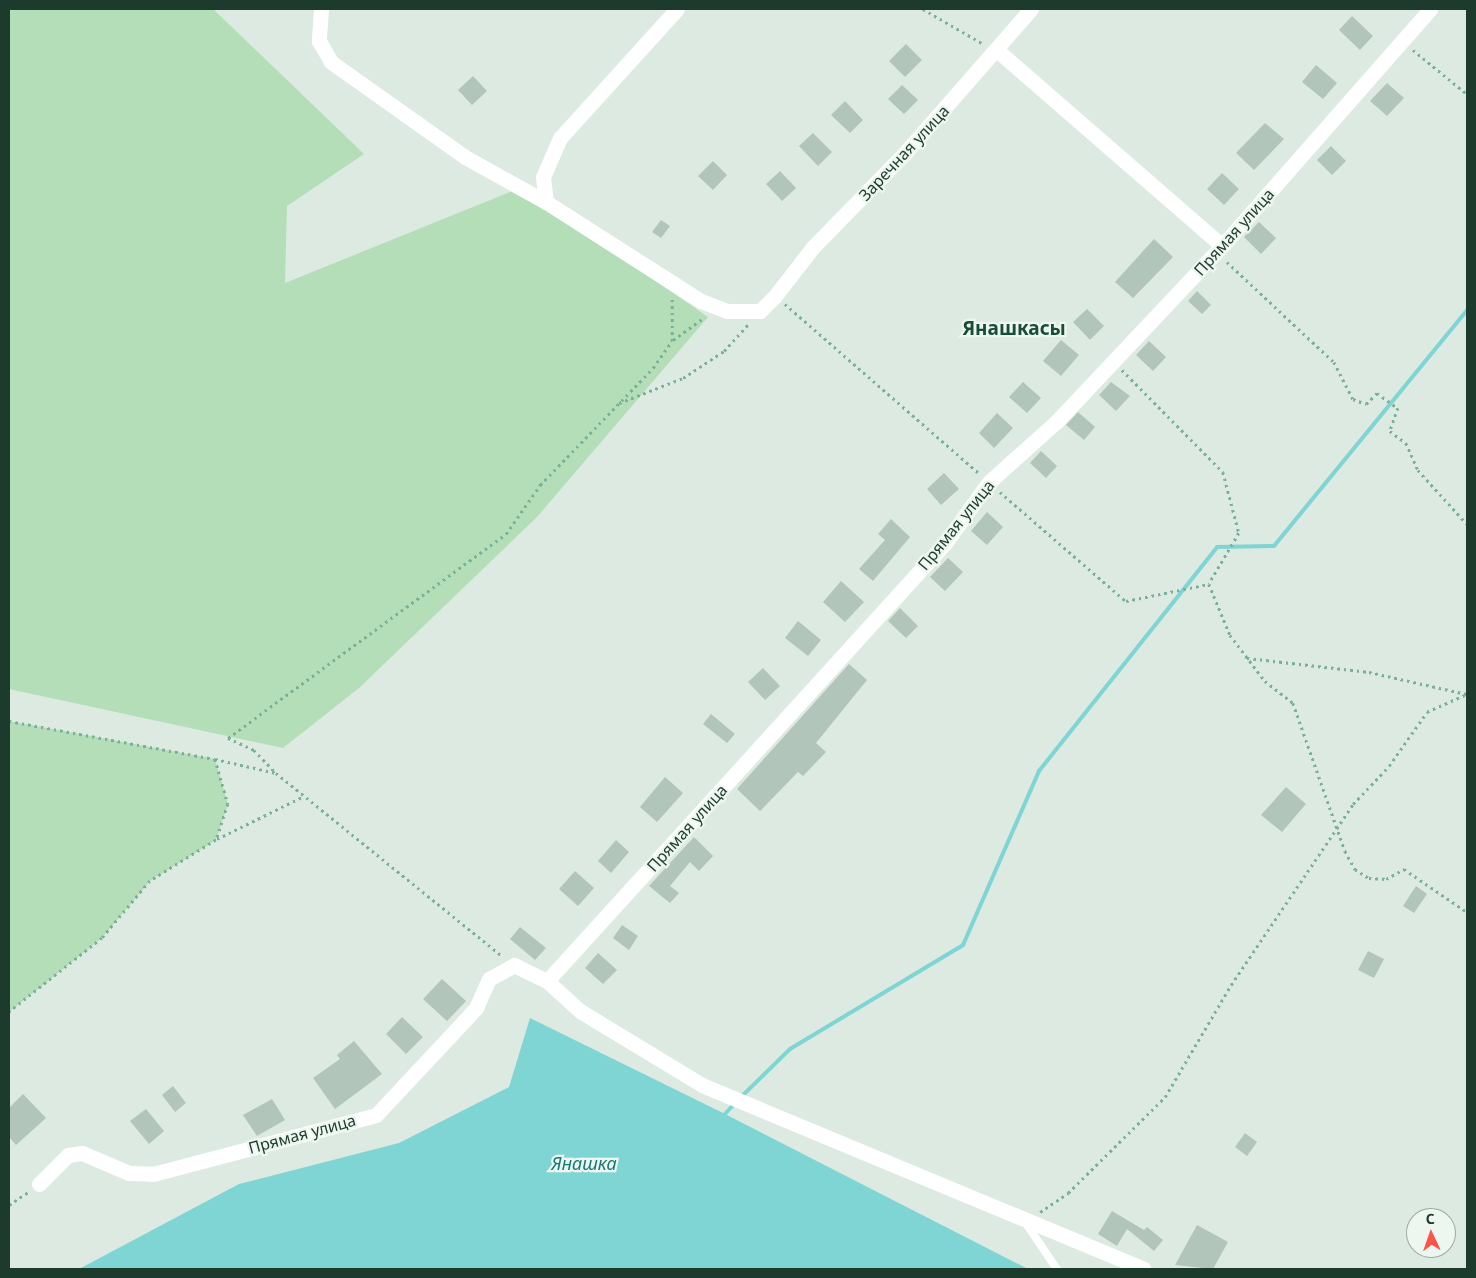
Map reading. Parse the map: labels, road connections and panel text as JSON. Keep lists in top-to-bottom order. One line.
{"streets":{"street":["Заречная улица","Прямая улица"]},"districts":["Янашкасы"],"water":["Янашка"],"north":"top"}
